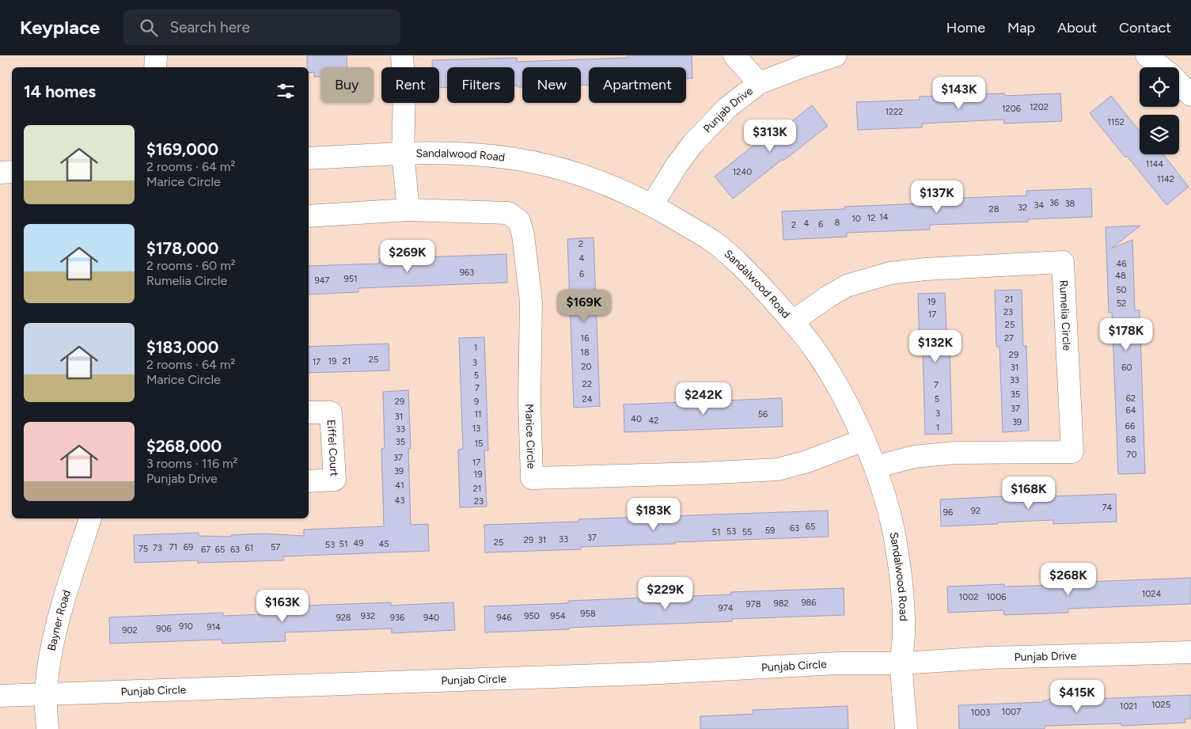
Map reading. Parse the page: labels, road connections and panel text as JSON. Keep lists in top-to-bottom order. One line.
{"streets":{"street":["Punjab Drive","Sandalwood Road","Rumelia Circle","Marice Circle","Eiffel Court","Bayner Road","Punjab Circle"]},"crossings":[["Punjab Drive","Sandalwood Road"],["Punjab Drive","Punjab Circle"],["Sandalwood Road","Rumelia Circle"],["Sandalwood Road","Marice Circle"],["Sandalwood Road","Punjab Circle"],["Bayner Road","Punjab Circle"]],"house_numbers":["1202","1206","1222","1152","1144","1240","1142","36","38","34","32","28","14","12","10","8","4","6","2","2","4","46","963","6","48","951","947","50","21","19","52","23","17","25","16","27","1","18","29","25","19","21","17","3","20","31","60","5","33","22","7","7","35","62","24","5","29","9","37","64","3","11","56","31","40","42","39","66","1","13","33","68","35","15","70","37","17","39","19","41","21","43","23","74","92","96","65","63","59","53","51","55","37","33","29","31","25","49","51","45","53","71","69","57","73","61","75","67","65","63","1024","1002","1006","986","982","978","974","958","932","950","954","928","936","940","946","910","914","906","902","1025","1021","1007","1003"],"page":{"header":"Keyplace","search":"Search here","nav":["Home","Map","About","Contact"],"chip":["Buy","Rent","Filters","New","Apartment"],"heading":"14 homes","price":["$143K","$313K","$137K","$269K","$169K","$178K","$132K","$242K","$168K","$183K","$268K","$229K","$163K","$415K"],"list":[{"name":"$169,000","note":"2 rooms · 64 m² · Marice Circle"},{"name":"$178,000","note":"2 rooms · 60 m² · Rumelia Circle"},{"name":"$183,000","note":"2 rooms · 64 m² · Marice Circle"},{"name":"$268,000","note":"3 rooms · 116 m² · Punjab Drive"}]}}
